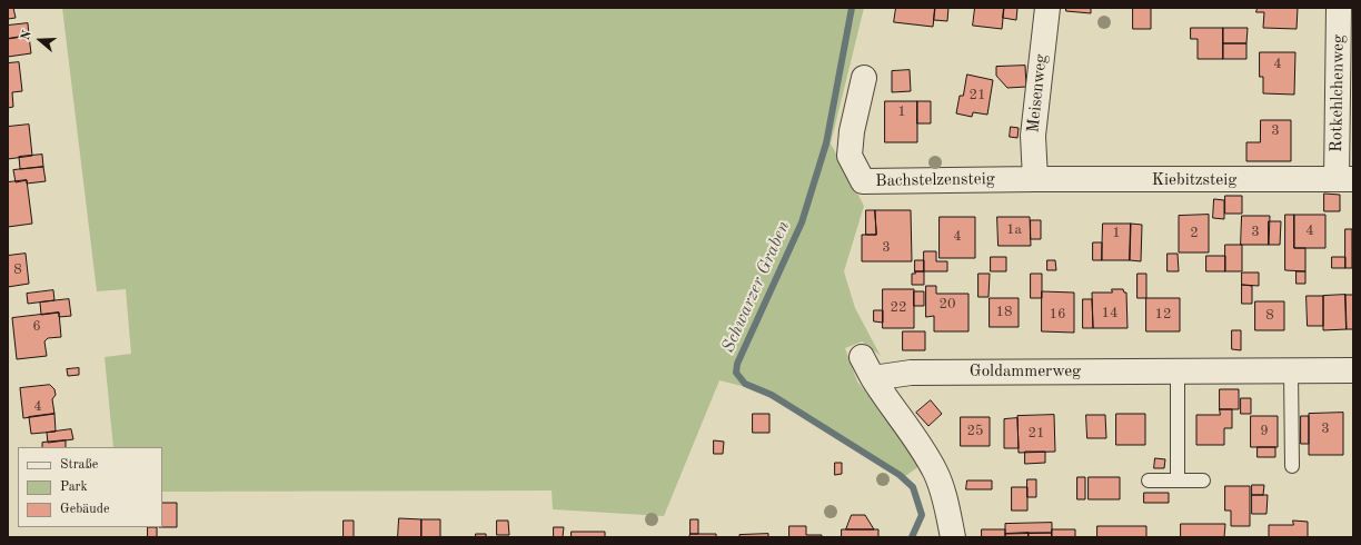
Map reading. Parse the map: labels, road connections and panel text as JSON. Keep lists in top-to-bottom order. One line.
{"streets":{"street":["Meisenweg","Rotkehlchenweg","Bachstelzensteig","Kiebitzsteig","Goldammerweg"]},"crossings":[["Meisenweg","Bachstelzensteig"],["Meisenweg","Kiebitzsteig"],["Rotkehlchenweg","Kiebitzsteig"],["Bachstelzensteig","Kiebitzsteig"]],"water":["Schwarzer Graben"],"house_numbers":["4","21","1","3","1a","4","3","1","2","4","3","8","20","22","18","14","16","12","8","6","4","3","25","9","21"],"legend":["Straße","Park","Gebäude"],"north":"left"}
